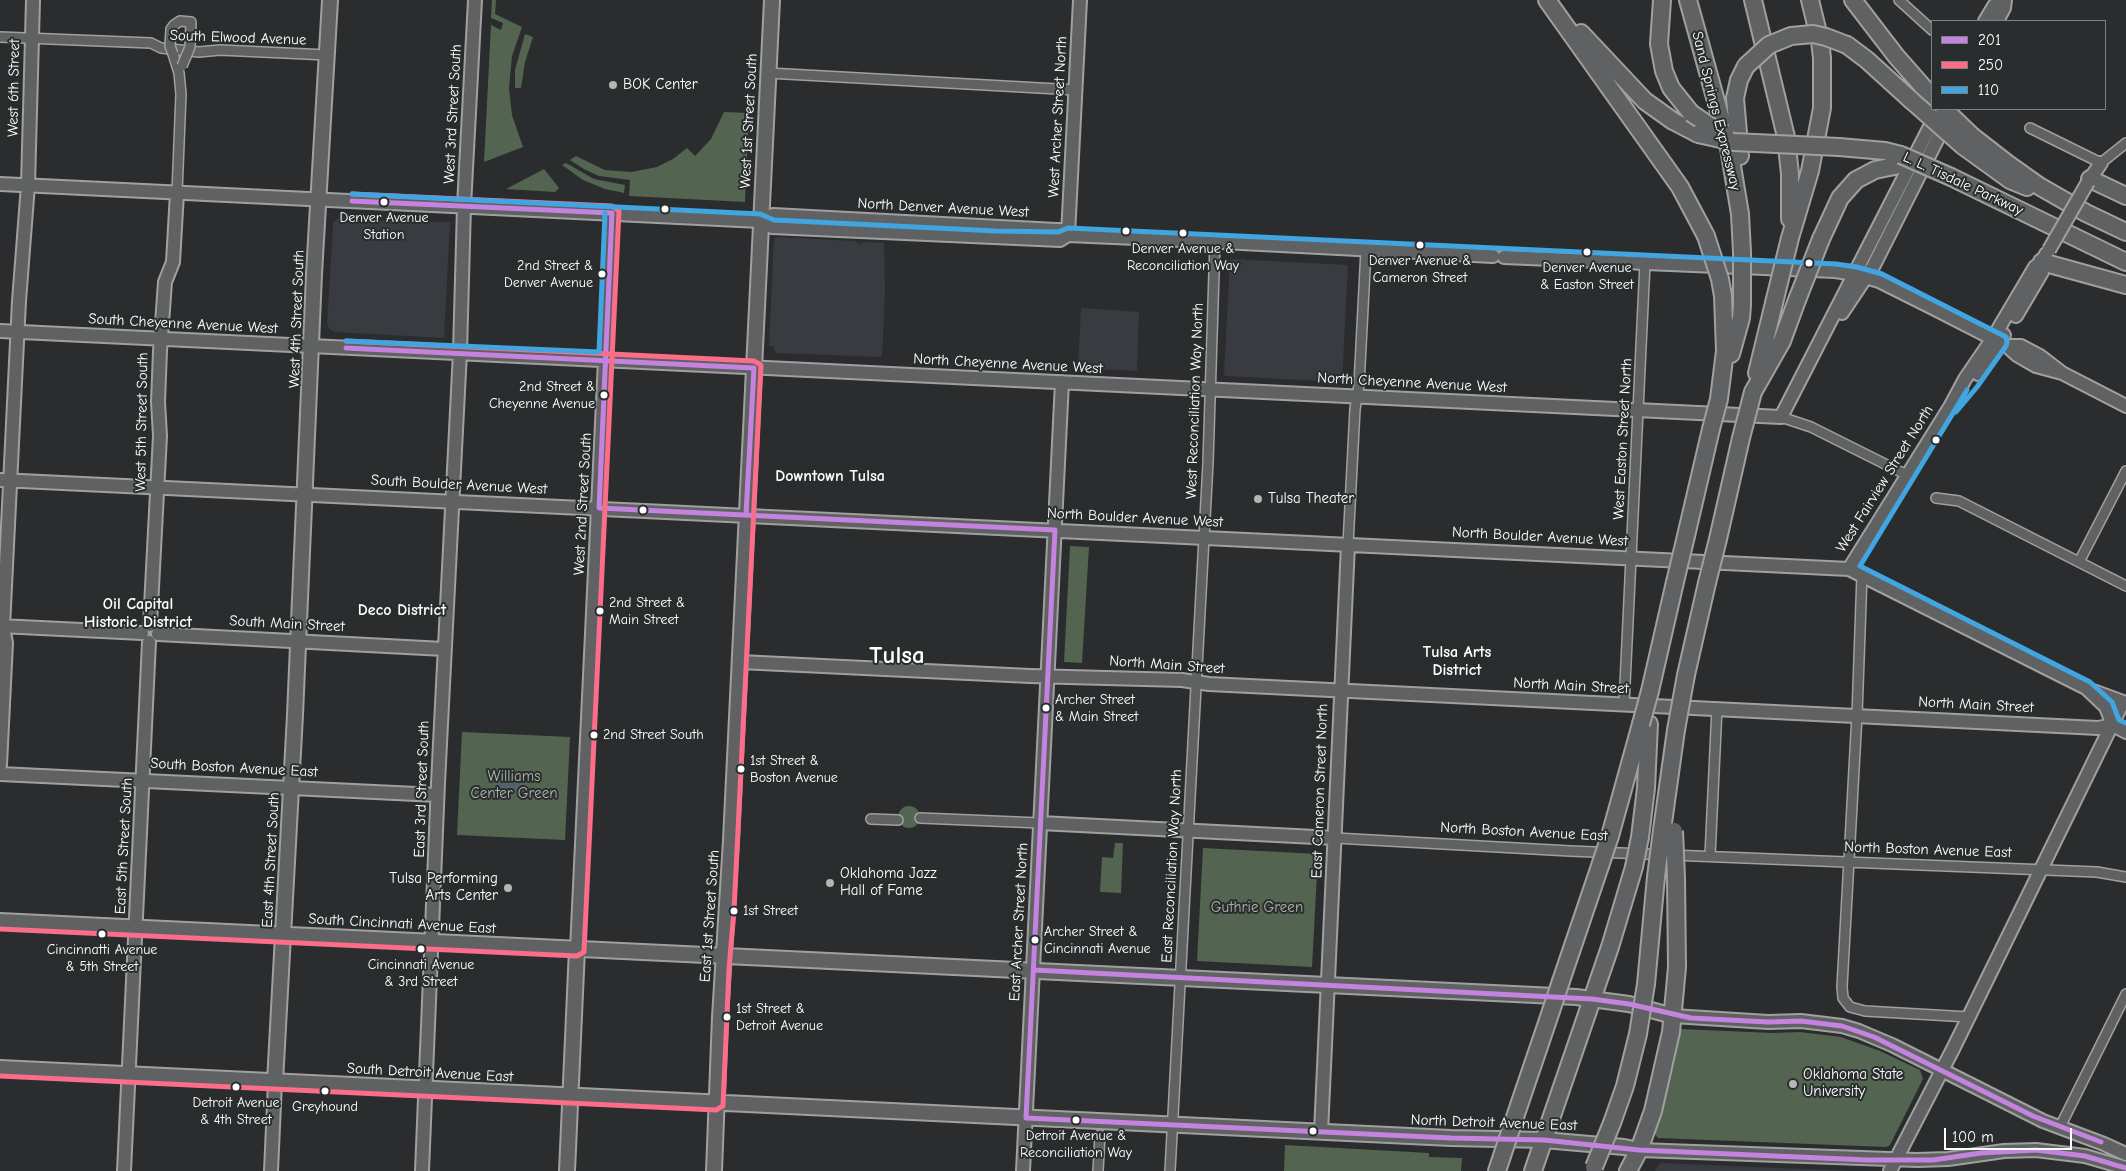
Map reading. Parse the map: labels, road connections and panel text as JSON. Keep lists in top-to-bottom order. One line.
{"streets":{"highway":["Sand Springs Expressway","L. L. Tisdale Parkway"],"main road":["West 1st Street South","West 4th Street South","East 4th Street South","East 1st Street South","South Cincinnati Avenue East","South Detroit Avenue East","North Detroit Avenue East"],"street":["South Elwood Avenue","West 6th Street","West 3rd Street South","West Archer Street North","North Denver Avenue West","South Cheyenne Avenue West","North Cheyenne Avenue West","West Reconciliation Way North","West 5th Street South","West Easton Street North","West Fairview Street North","South Boulder Avenue West","West 2nd Street South","North Boulder Avenue West","South Main Street","North Main Street","South Boston Avenue East","East 3rd Street South","East Cameron Street North","North Boston Avenue East","East 5th Street South","East Reconciliation Way North","East Archer Street North"]},"crossings":[["South Elwood Avenue","West 6th Street"],["South Elwood Avenue","West 4th Street South"],["West 6th Street","North Denver Avenue West"],["West 6th Street","South Cheyenne Avenue West"],["West 6th Street","South Boulder Avenue West"],["West 6th Street","South Main Street"],["Sand Springs Expressway","North Cheyenne Avenue West"],["West 3rd Street South","North Denver Avenue West"],["West 3rd Street South","South Cheyenne Avenue West"],["West 3rd Street South","South Boulder Avenue West"],["West 3rd Street South","South Main Street"],["West 3rd Street South","East 3rd Street South"],["West Archer Street North","North Denver Avenue West"],["West 1st Street South","North Denver Avenue West"],["West 1st Street South","South Cheyenne Avenue West"],["West 1st Street South","South Boulder Avenue West"],["West 1st Street South","North Main Street"],["West 1st Street South","East 1st Street South"],["North Denver Avenue West","West 4th Street South"],["North Denver Avenue West","West Reconciliation Way North"],["North Denver Avenue West","West 5th Street South"],["North Denver Avenue West","West Easton Street North"],["North Denver Avenue West","West Fairview Street North"],["North Denver Avenue West","West 2nd Street South"],["West 4th Street South","South Cheyenne Avenue West"],["West 4th Street South","South Boulder Avenue West"],["West 4th Street South","South Main Street"],["West 4th Street South","East 4th Street South"],["South Cheyenne Avenue West","North Cheyenne Avenue West"],["South Cheyenne Avenue West","West 5th Street South"],["South Cheyenne Avenue West","West 2nd Street South"],["North Cheyenne Avenue West","West Reconciliation Way North"],["North Cheyenne Avenue West","West Easton Street North"],["North Cheyenne Avenue West","West Fairview Street North"],["West Reconciliation Way North","North Boulder Avenue West"],["West Reconciliation Way North","North Main Street"],["West Reconciliation Way North","East Reconciliation Way North"],["West 5th Street South","South Boulder Avenue West"],["West 5th Street South","South Main Street"],["West 5th Street South","East 5th Street South"],["West Easton Street North","North Boulder Avenue West"],["West Easton Street North","North Main Street"],["West Fairview Street North","North Boulder Avenue West"],["South Boulder Avenue West","West 2nd Street South"],["South Boulder Avenue West","North Boulder Avenue West"],["West 2nd Street South","South Cincinnati Avenue East"],["North Boulder Avenue West","North Main Street"],["North Boulder Avenue West","East Cameron Street North"],["South Main Street","East 3rd Street South"],["South Main Street","East 5th Street South"],["South Main Street","East 4th Street South"],["North Main Street","East Cameron Street North"],["North Main Street","East Reconciliation Way North"],["North Main Street","East 1st Street South"],["North Main Street","East Archer Street North"],["South Boston Avenue East","East 3rd Street South"],["South Boston Avenue East","East 5th Street South"],["South Boston Avenue East","East 4th Street South"],["East 3rd Street South","South Cincinnati Avenue East"],["East 3rd Street South","South Detroit Avenue East"],["East Cameron Street North","North Boston Avenue East"],["East Cameron Street North","South Cincinnati Avenue East"],["East Cameron Street North","North Detroit Avenue East"],["North Boston Avenue East","East Reconciliation Way North"],["North Boston Avenue East","East Archer Street North"],["East 5th Street South","South Cincinnati Avenue East"],["East 5th Street South","South Detroit Avenue East"],["East 4th Street South","South Cincinnati Avenue East"],["East 4th Street South","South Detroit Avenue East"],["East Reconciliation Way North","South Cincinnati Avenue East"],["East Reconciliation Way North","North Detroit Avenue East"],["East 1st Street South","South Cincinnati Avenue East"],["East 1st Street South","South Detroit Avenue East"],["East Archer Street North","South Cincinnati Avenue East"],["East Archer Street North","North Detroit Avenue East"],["South Detroit Avenue East","North Detroit Avenue East"]],"districts":["Downtown Tulsa","Oil Capital Historic District","Deco District","Tulsa Arts District","Tulsa"],"parks":["Williams Center Green","Guthrie Green"],"places":["BOK Center","Denver Avenue Station","Denver Avenue & Reconciliation Way","Denver Avenue & Cameron Street","Denver Avenue & Easton Street","2nd Street & Denver Avenue","2nd Street & Cheyenne Avenue","Tulsa Theater","2nd Street & Main Street","Archer Street & Main Street","2nd Street South","1st Street & Boston Avenue","Oklahoma Jazz Hall of Fame","Tulsa Performing Arts Center","1st Street","Cincinnatti Avenue & 5th Street","Archer Street & Cincinnati Avenue","Cincinnati Avenue & 3rd Street","1st Street & Detroit Avenue","Oklahoma State University","Detroit Avenue & 4th Street","Greyhound","Detroit Avenue & Reconciliation Way"],"lines":["transit line 250","transit line 110","transit line 201"],"legend":["201","250","110"],"scale_bar":"100 m"}
